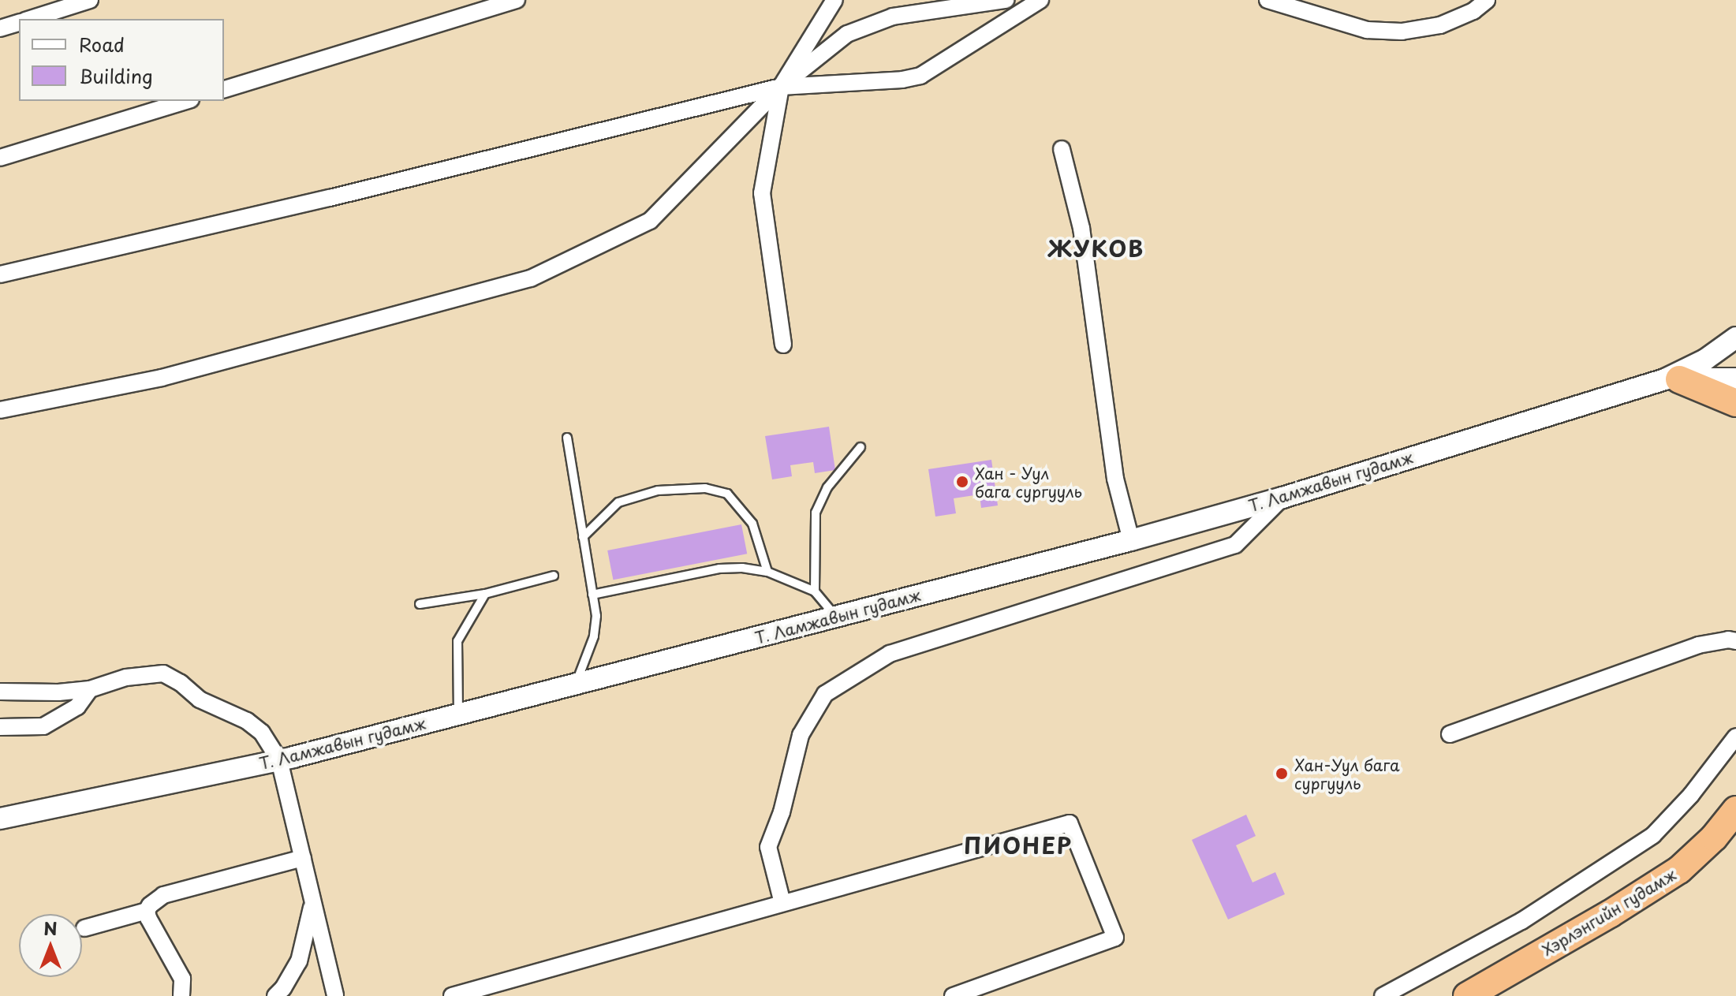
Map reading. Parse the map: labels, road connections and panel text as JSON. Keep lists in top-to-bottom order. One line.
{"streets":{"highway":["Хэрлэнгийн гудамж"],"street":["Т. Ламжавын гудамж"]},"districts":["ЖУКОВ","ПИОНЕР"],"places":["Хан - Уул бага сургууль","Хан-Уул бага сургууль"],"legend":["Road","Building"],"north":"top"}
